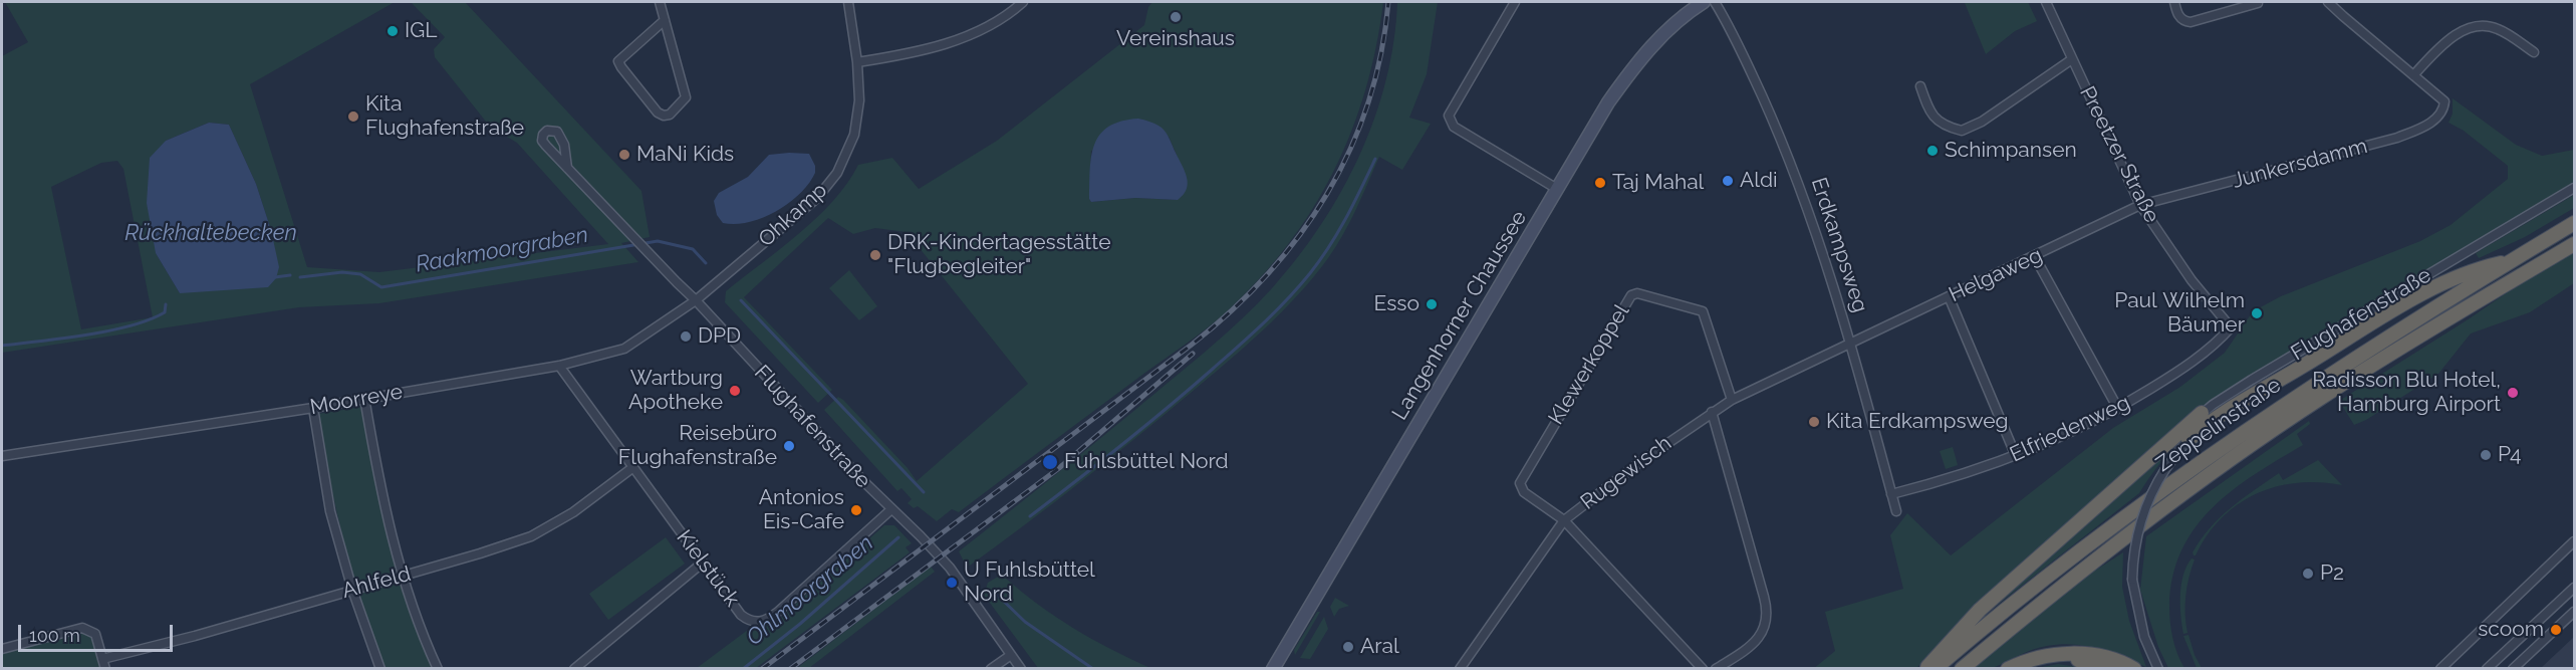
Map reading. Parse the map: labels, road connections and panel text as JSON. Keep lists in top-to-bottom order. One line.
{"streets":{"highway":["Zeppelinstraße"],"main road":["Langenhorner Chaussee"],"street":["Preetzer Straße","Junkersdamm","Ohkamp","Erdkampsweg","Helgaweg","Flughafenstraße","Klewerkoppel","Moorreye","Elfriedenweg","Rugewisch","Kielstück","Ahlfeld"]},"crossings":[["Preetzer Straße","Junkersdamm"],["Preetzer Straße","Helgaweg"],["Preetzer Straße","Elfriedenweg"],["Junkersdamm","Helgaweg"],["Ohkamp","Flughafenstraße"],["Ohkamp","Moorreye"],["Erdkampsweg","Helgaweg"],["Erdkampsweg","Elfriedenweg"],["Erdkampsweg","Rugewisch"],["Helgaweg","Rugewisch"],["Flughafenstraße","Moorreye"],["Flughafenstraße","Kielstück"],["Klewerkoppel","Rugewisch"],["Moorreye","Kielstück"],["Kielstück","Ahlfeld"]],"water":["Rückhaltebecken","Raakmoorgraben","Ohlmoorgraben"],"places":["Vereinshaus","IGL","Kita Flughafenstraße","Schimpansen","MaNi Kids","Aldi","Taj Mahal","DRK-Kindertagesstätte \"Flugbegleiter\"","Esso","Paul Wilhelm Bäumer","DPD","Wartburg Apotheke","Radisson Blu Hotel, Hamburg Airport","Kita Erdkampsweg","Reisebüro Flughafenstraße","P4","Fuhlsbüttel Nord","Antonios Eis-Cafe","P2","U Fuhlsbüttel Nord","scoom","Aral"],"scale_bar":"100 m"}
